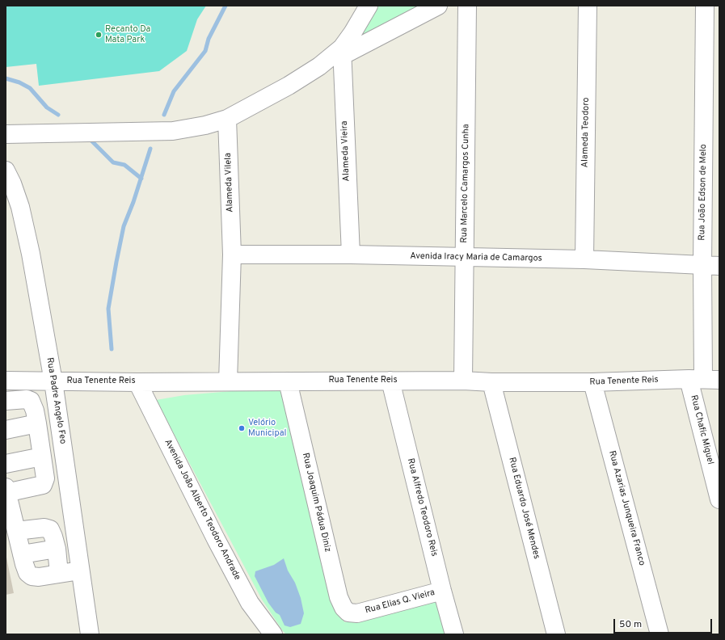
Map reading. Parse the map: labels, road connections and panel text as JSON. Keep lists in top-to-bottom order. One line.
{"streets":{"street":["Alameda Teodoro","Alameda Vieira","Alameda Vilela","Rua Marcelo Camargos Cunha","Rua João Edson de Melo","Avenida Iracy Maria de Camargos","Rua Tenente Reis","Rua Padre Angelo Feo","Rua Chafic Miguel","Rua Joaquim Pádua Diniz","Rua Alfredo Teodoro Reis","Rua Eduardo José Mendes","Rua Azarias Junqueira Franco","Avenida João Alberto Teodoro Andrade","Rua Elias Q. Vieira"]},"crossings":[["Alameda Teodoro","Avenida Iracy Maria de Camargos"],["Alameda Vieira","Avenida Iracy Maria de Camargos"],["Alameda Vilela","Avenida Iracy Maria de Camargos"],["Alameda Vilela","Rua Tenente Reis"],["Rua Marcelo Camargos Cunha","Avenida Iracy Maria de Camargos"],["Rua Marcelo Camargos Cunha","Rua Tenente Reis"],["Rua João Edson de Melo","Avenida Iracy Maria de Camargos"],["Rua João Edson de Melo","Rua Tenente Reis"],["Rua João Edson de Melo","Rua Chafic Miguel"],["Rua Tenente Reis","Rua Padre Angelo Feo"],["Rua Tenente Reis","Rua Chafic Miguel"],["Rua Tenente Reis","Rua Joaquim Pádua Diniz"],["Rua Tenente Reis","Rua Alfredo Teodoro Reis"],["Rua Tenente Reis","Rua Eduardo José Mendes"],["Rua Tenente Reis","Rua Azarias Junqueira Franco"],["Rua Tenente Reis","Avenida João Alberto Teodoro Andrade"],["Rua Joaquim Pádua Diniz","Rua Elias Q. Vieira"],["Rua Alfredo Teodoro Reis","Rua Elias Q. Vieira"]],"places":["Recanto Da Mata Park","Velório Municipal"],"scale_bar":"50 m"}
